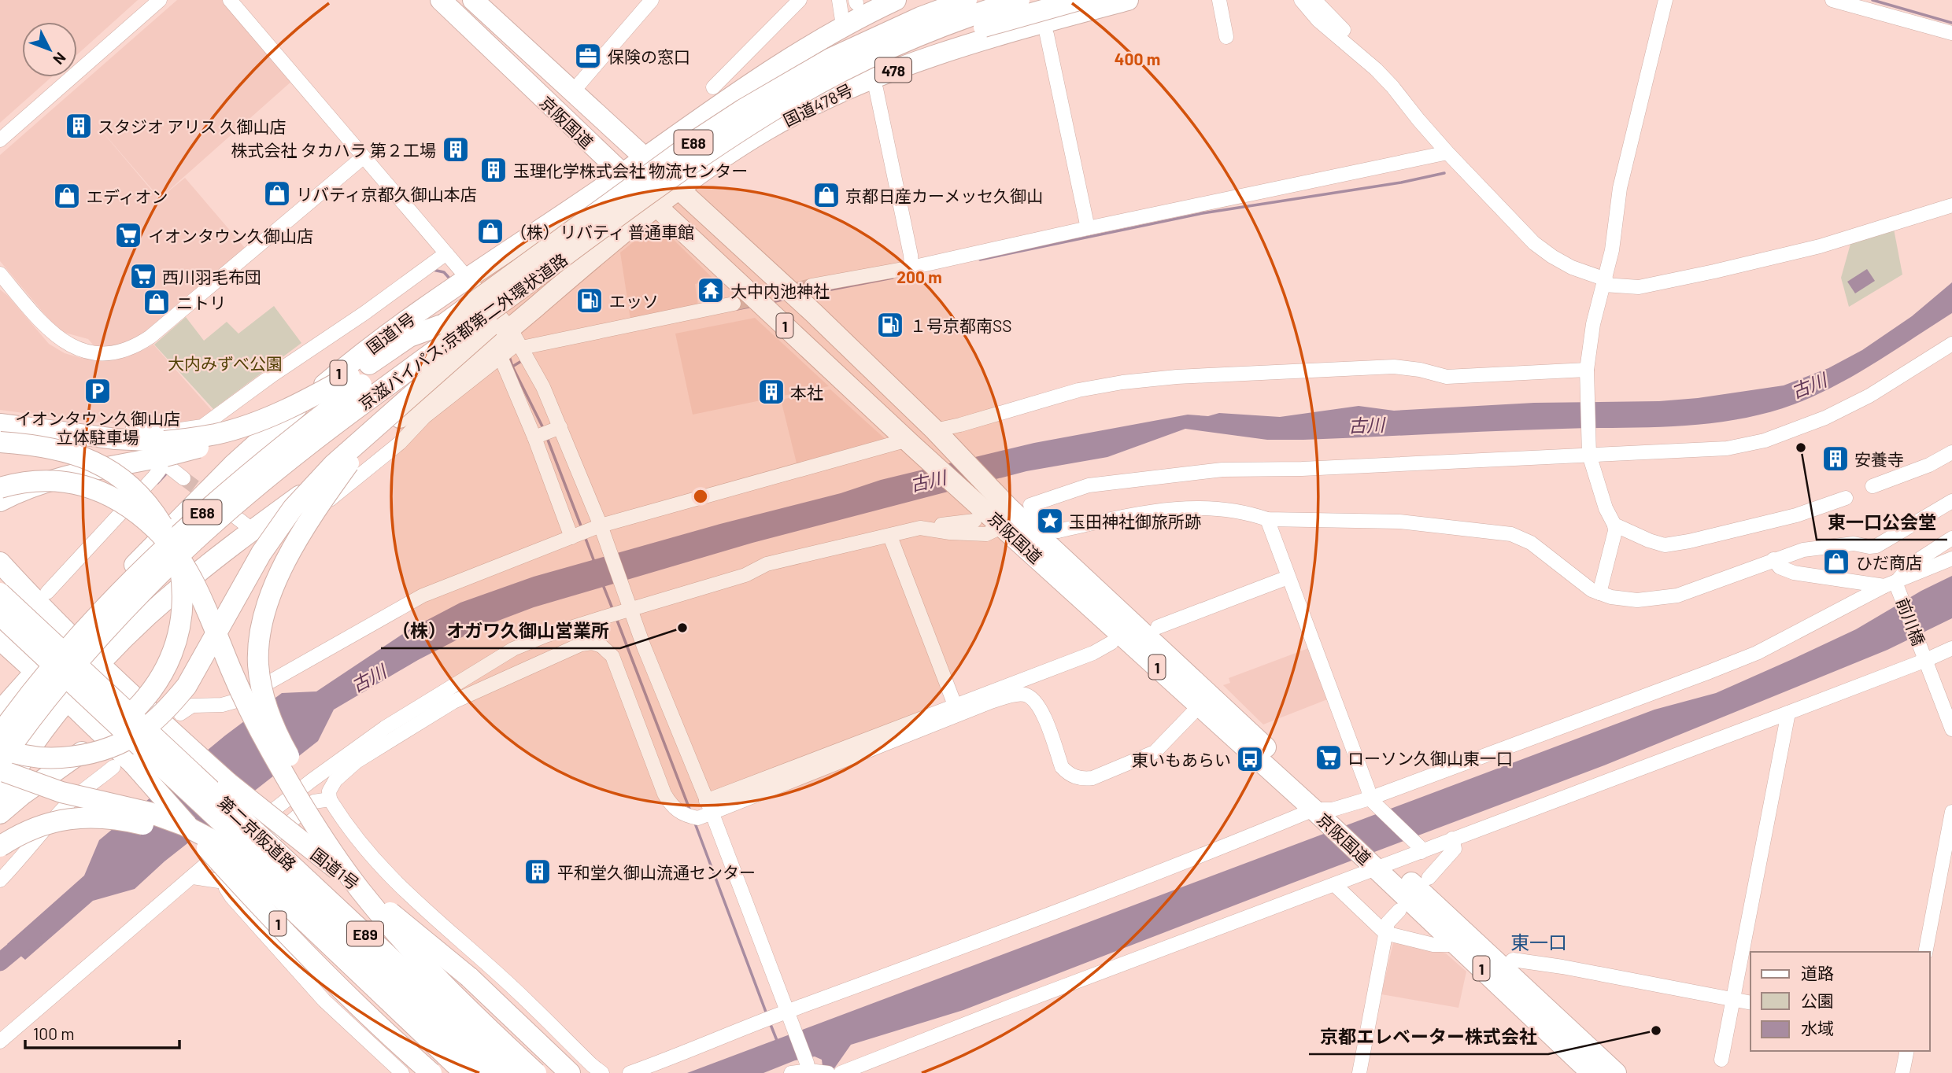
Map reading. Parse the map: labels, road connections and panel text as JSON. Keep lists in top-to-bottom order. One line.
{"streets":{"highway":["478","国道478号","京阪国道","E88","1","京滋バイパス;京都第二外環状道路","国道1号","第二京阪道路","E89"],"street":["前川橋"]},"crossings":[["国道478号","京阪国道"],["国道478号","国道1号"],["京阪国道","京滋バイパス;京都第二外環状道路"],["京阪国道","国道1号"],["E88","京滋バイパス;京都第二外環状道路"],["E88","国道1号"],["1","国道1号"],["京滋バイパス;京都第二外環状道路","国道1号"]],"districts":["東一口"],"water":["古川"],"parks":["大内みずべ公園"],"places":{"office":["保険の窓口"],"building":["スタジオ アリス 久御山店","株式会社 タカハラ 第２工場","玉理化学株式会社 物流センター","本社","安養寺","平和堂久御山流通センター"],"shop":["リバティ京都久御山本店","京都日産カーメッセ久御山","エディオン","（株）リバティ 普通車館","ニトリ","ひだ商店"],"supermarket":["イオンタウン久御山店","西川羽毛布団","ローソン久御山東一口"],"temple":["大中内池神社"],"fuel station":["エッソ","１号京都南SS"],"parking":["イオンタウン久御山店 立体駐車場"],"other":["東一口公会堂","（株）オガワ久御山営業所","京都エレベーター株式会社"],"place":["玉田神社御旅所跡"],"bus stop":["東いもあらい"]},"legend":["道路","公園","水域"],"scale_bar":"100 m","north":"bottom right","rings":["400 m","200 m"]}
